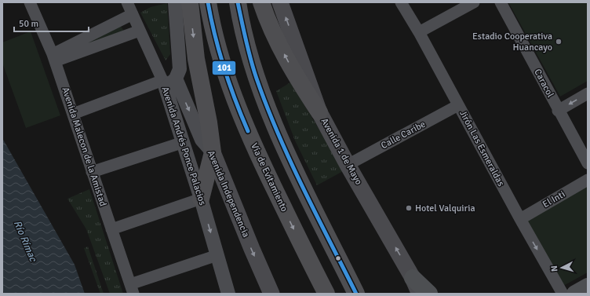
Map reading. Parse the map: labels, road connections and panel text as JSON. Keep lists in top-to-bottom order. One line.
{"streets":{"highway":["Vía de Evitamiento"],"main road":["Avenida 1 de Mayo","Avenida Independencia"],"street":["Caracol","Calle Caribe","Avenida Andrés Ponce Palacios","Avenida Malecon de la Amistad","Jirón Las Esmeraldas","El Inti"]},"crossings":[["Calle Caribe","Jirón Las Esmeraldas"],["Calle Caribe","Avenida 1 de Mayo"],["Avenida Andrés Ponce Palacios","Avenida Independencia"],["Jirón Las Esmeraldas","El Inti"]],"one_way":["Avenida 1 de Mayo","Avenida Independencia"],"water":["Río Rímac"],"places":["Estadio Cooperativa Huancayo","Hotel Valquiria"],"lines":["transit line 101"],"scale_bar":"50 m","north":"left"}
